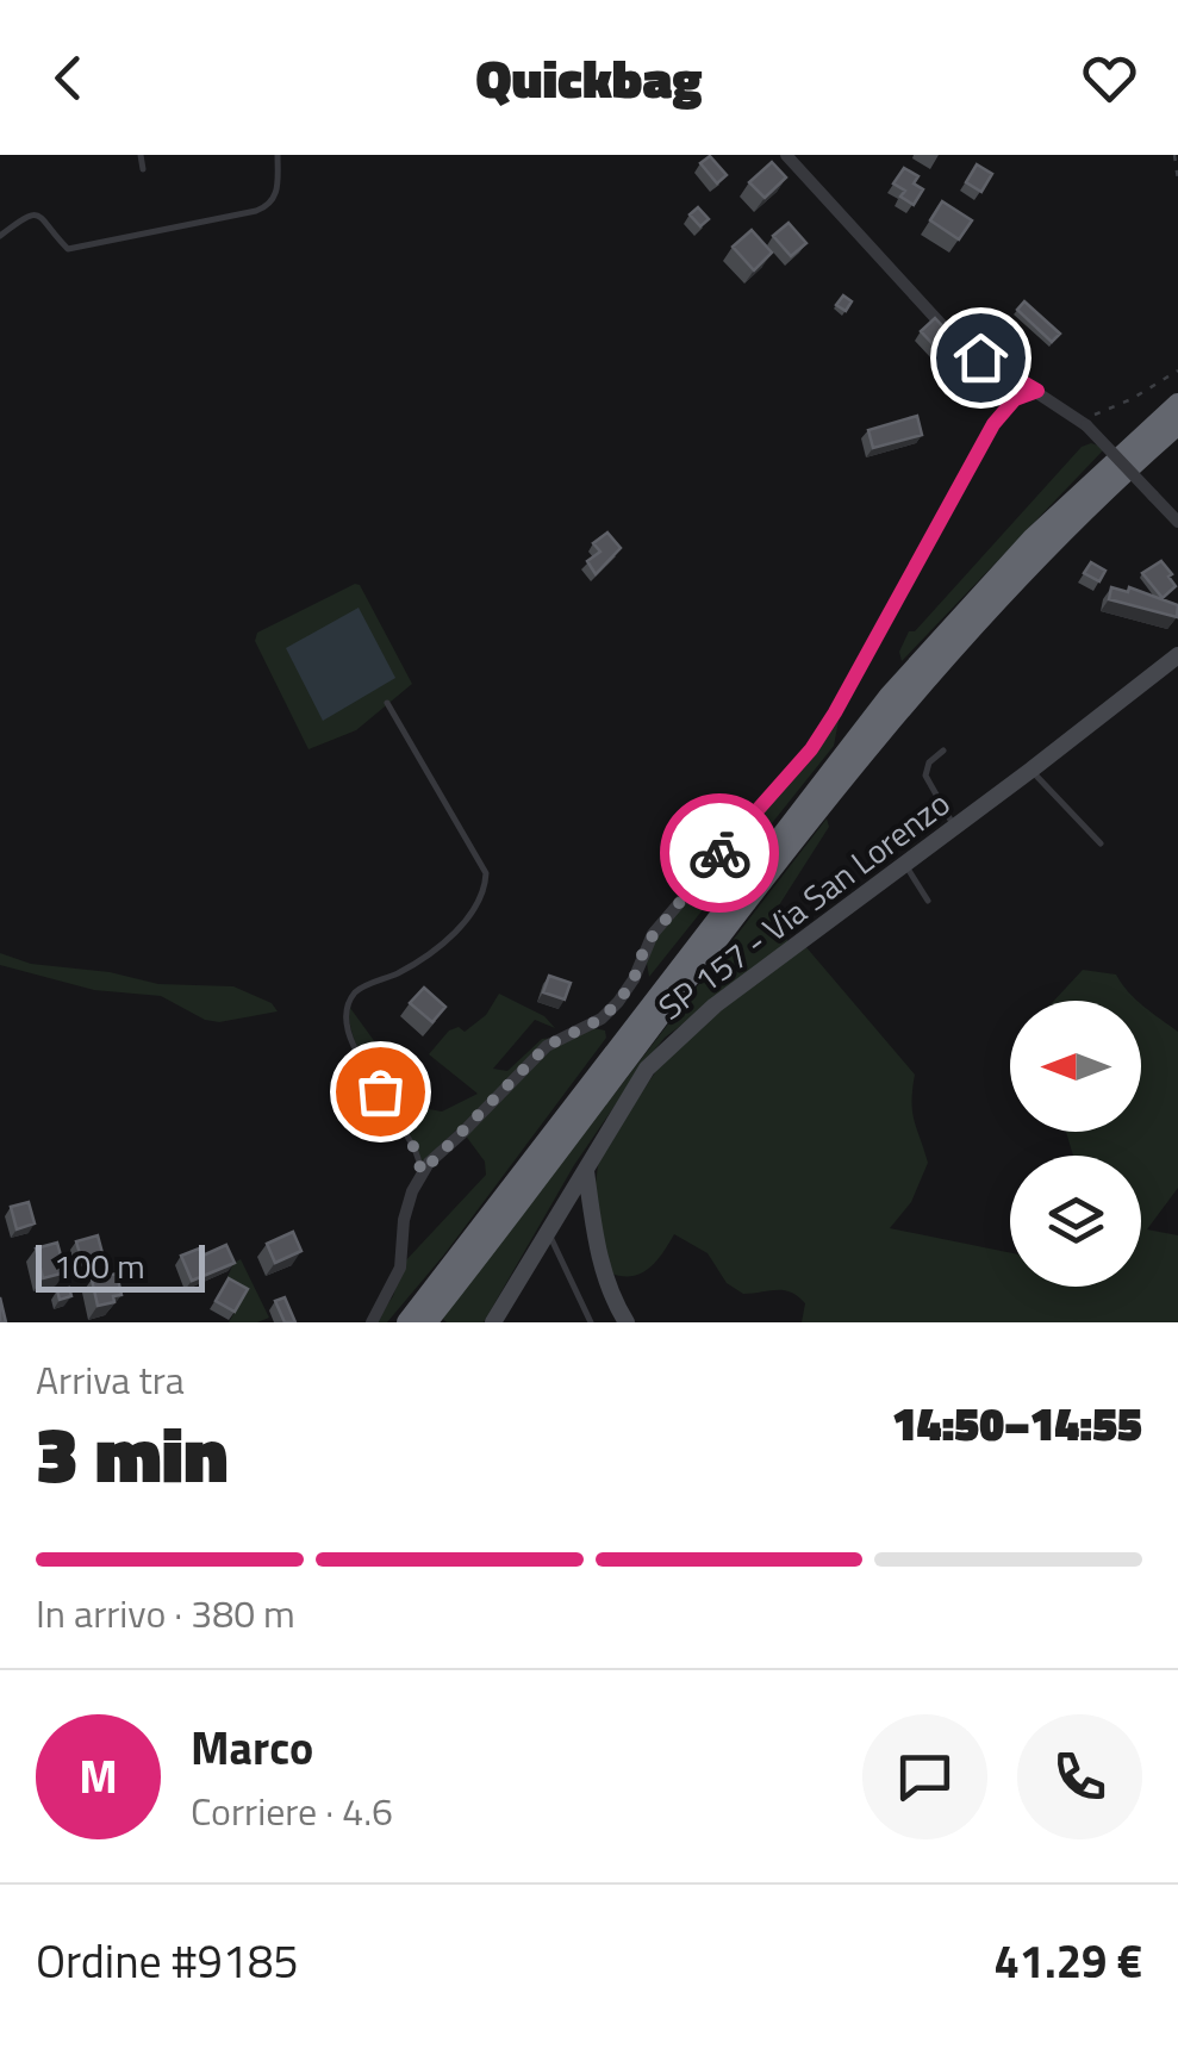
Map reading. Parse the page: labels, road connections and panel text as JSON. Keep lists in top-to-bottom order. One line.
{"streets":{"main road":["SP 157 - Via San Lorenzo"]},"scale_bar":"100 m","north":"left","page":{"header":"Quickbag","scale":"100 m","heading":["3 min","Arriva tra","14:50–14:55"],"panel":["Marco","Corriere · 4.6","Ordine #9185","41.29 €"],"bar":"In arrivo · 380 m","round":"M"}}
